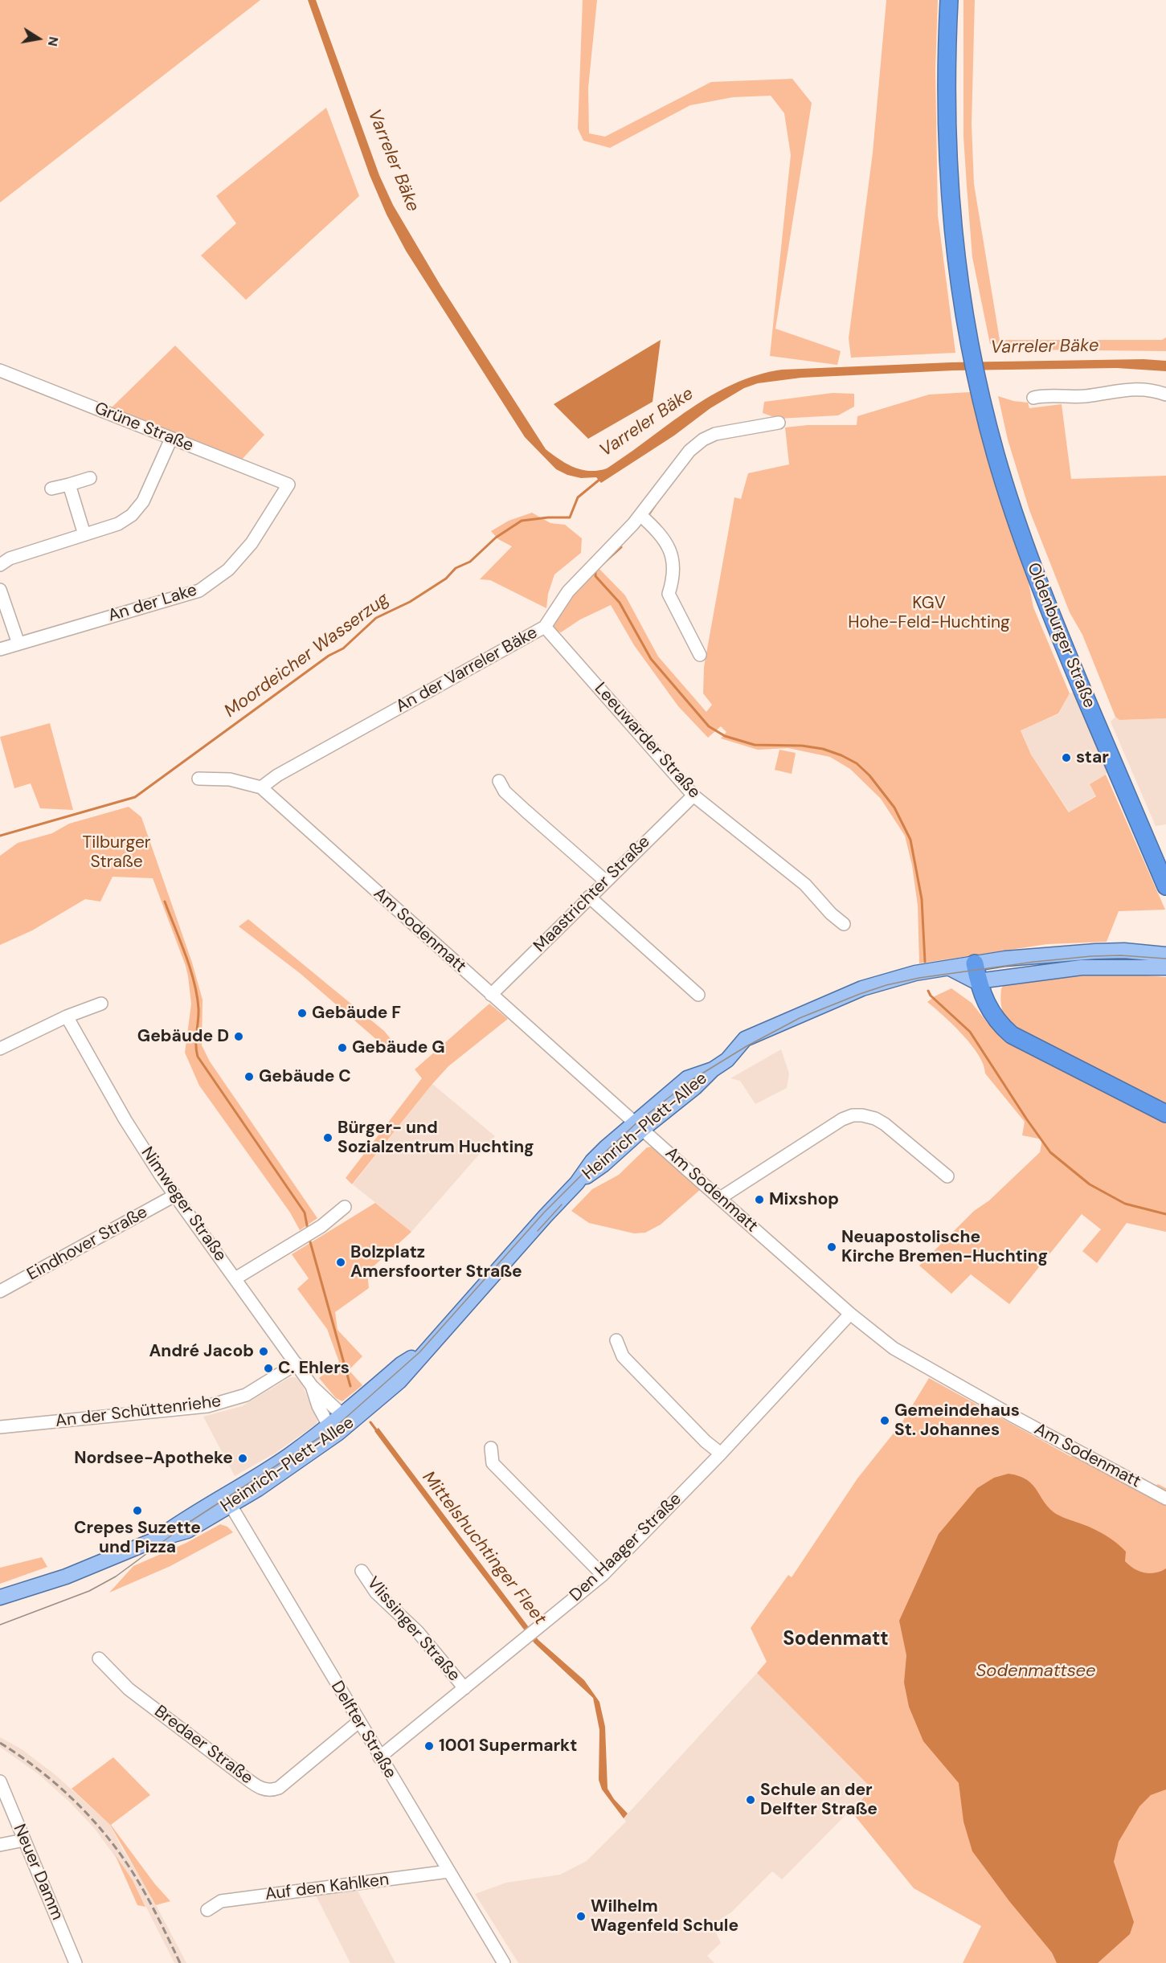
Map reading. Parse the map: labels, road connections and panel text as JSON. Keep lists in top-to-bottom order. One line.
{"streets":{"highway":["Oldenburger Straße"],"main road":["Heinrich-Plett-Allee"],"street":["Grüne Straße","An der Lake","An der Varreler Bäke","Leeuwarder Straße","Maastrichter Straße","Am Sodenmatt","Nimweger Straße","Eindhover Straße","An der Schüttenriehe","Den Haager Straße","Vlissinger Straße","Delfter Straße","Bredaer Straße","Neuer Damm","Auf den Kahlken"]},"crossings":[["Grüne Straße","An der Lake"],["An der Varreler Bäke","Leeuwarder Straße"],["An der Varreler Bäke","Am Sodenmatt"],["Leeuwarder Straße","Maastrichter Straße"],["Maastrichter Straße","Am Sodenmatt"],["Am Sodenmatt","Heinrich-Plett-Allee"],["Am Sodenmatt","Den Haager Straße"],["Heinrich-Plett-Allee","Nimweger Straße"],["Heinrich-Plett-Allee","Delfter Straße"],["Nimweger Straße","Eindhover Straße"],["Nimweger Straße","An der Schüttenriehe"],["Den Haager Straße","Vlissinger Straße"],["Den Haager Straße","Delfter Straße"],["Delfter Straße","Bredaer Straße"],["Delfter Straße","Auf den Kahlken"]],"districts":["Sodenmatt"],"water":["Varreler Bäke","Moordeicher Wasserzug","Mittelshuchtinger Fleet","Sodenmattsee"],"parks":["KGV Hohe-Feld-Huchting","Tilburger Straße"],"places":["star","Gebäude F","Gebäude D","Gebäude G","Gebäude C","Bürger- und Sozialzentrum Huchting","Mixshop","Neuapostolische Kirche Bremen-Huchting","Bolzplatz Amersfoorter Straße","André Jacob","C. Ehlers","Gemeindehaus St. Johannes","Nordsee-Apotheke","Crepes Suzette und Pizza","1001 Supermarkt","Schule an der Delfter Straße","Wilhelm Wagenfeld Schule"],"north":"right"}
